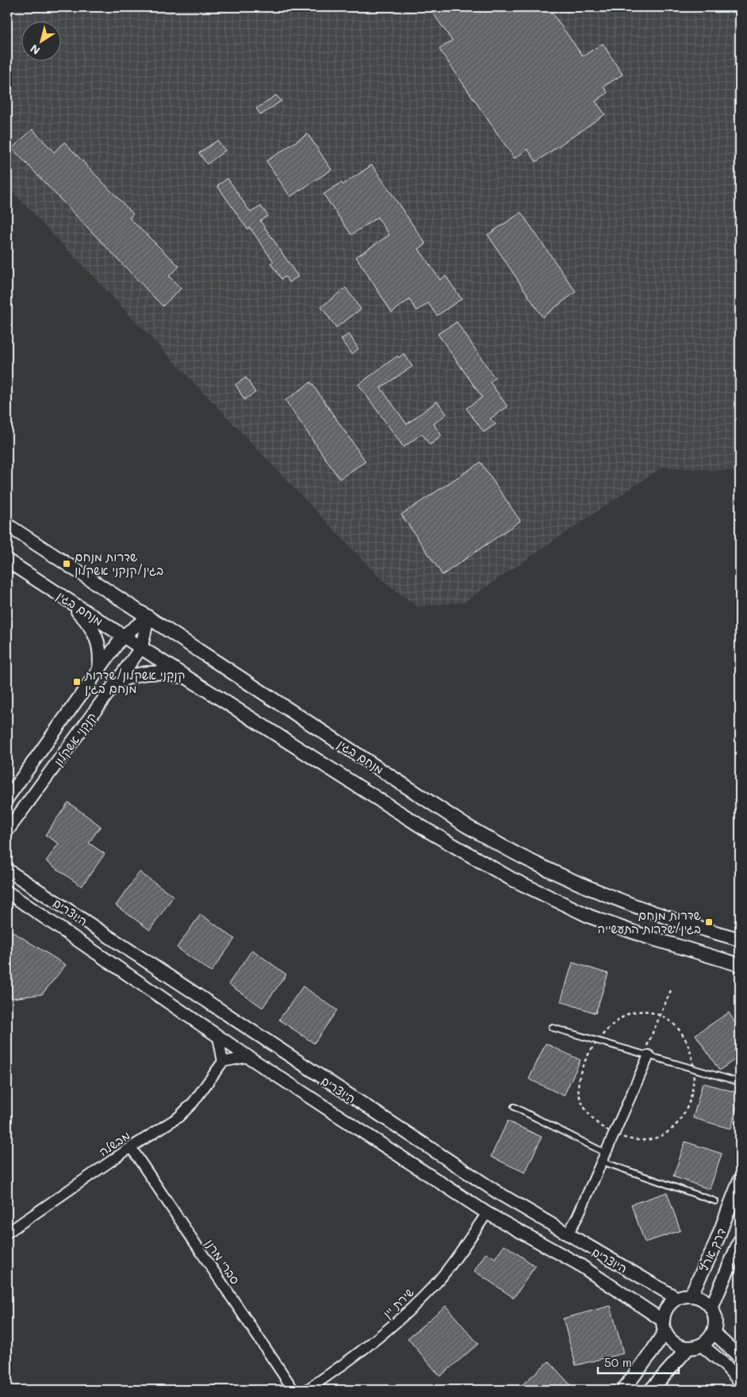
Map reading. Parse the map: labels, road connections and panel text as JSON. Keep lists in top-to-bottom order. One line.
{"streets":{"main road":["מנחם בגין","דרך ארץ"],"street":["קנקני אשקלון","היוצרים","מבשלה","סברי מרנן","שירת יין"]},"crossings":[["מנחם בגין","קנקני אשקלון"],["היוצרים","דרך ארץ"],["היוצרים","שירת יין"],["מבשלה","סברי מרנן"]],"places":{"transit":["שדרות מנחם בגין/קנקני אשקלון","קנקני אשקלון/שדרות מנחם בגין","שדרות מנחם בגין/שדרות התעשייה"]},"scale_bar":"50 m","north":"bottom left"}
